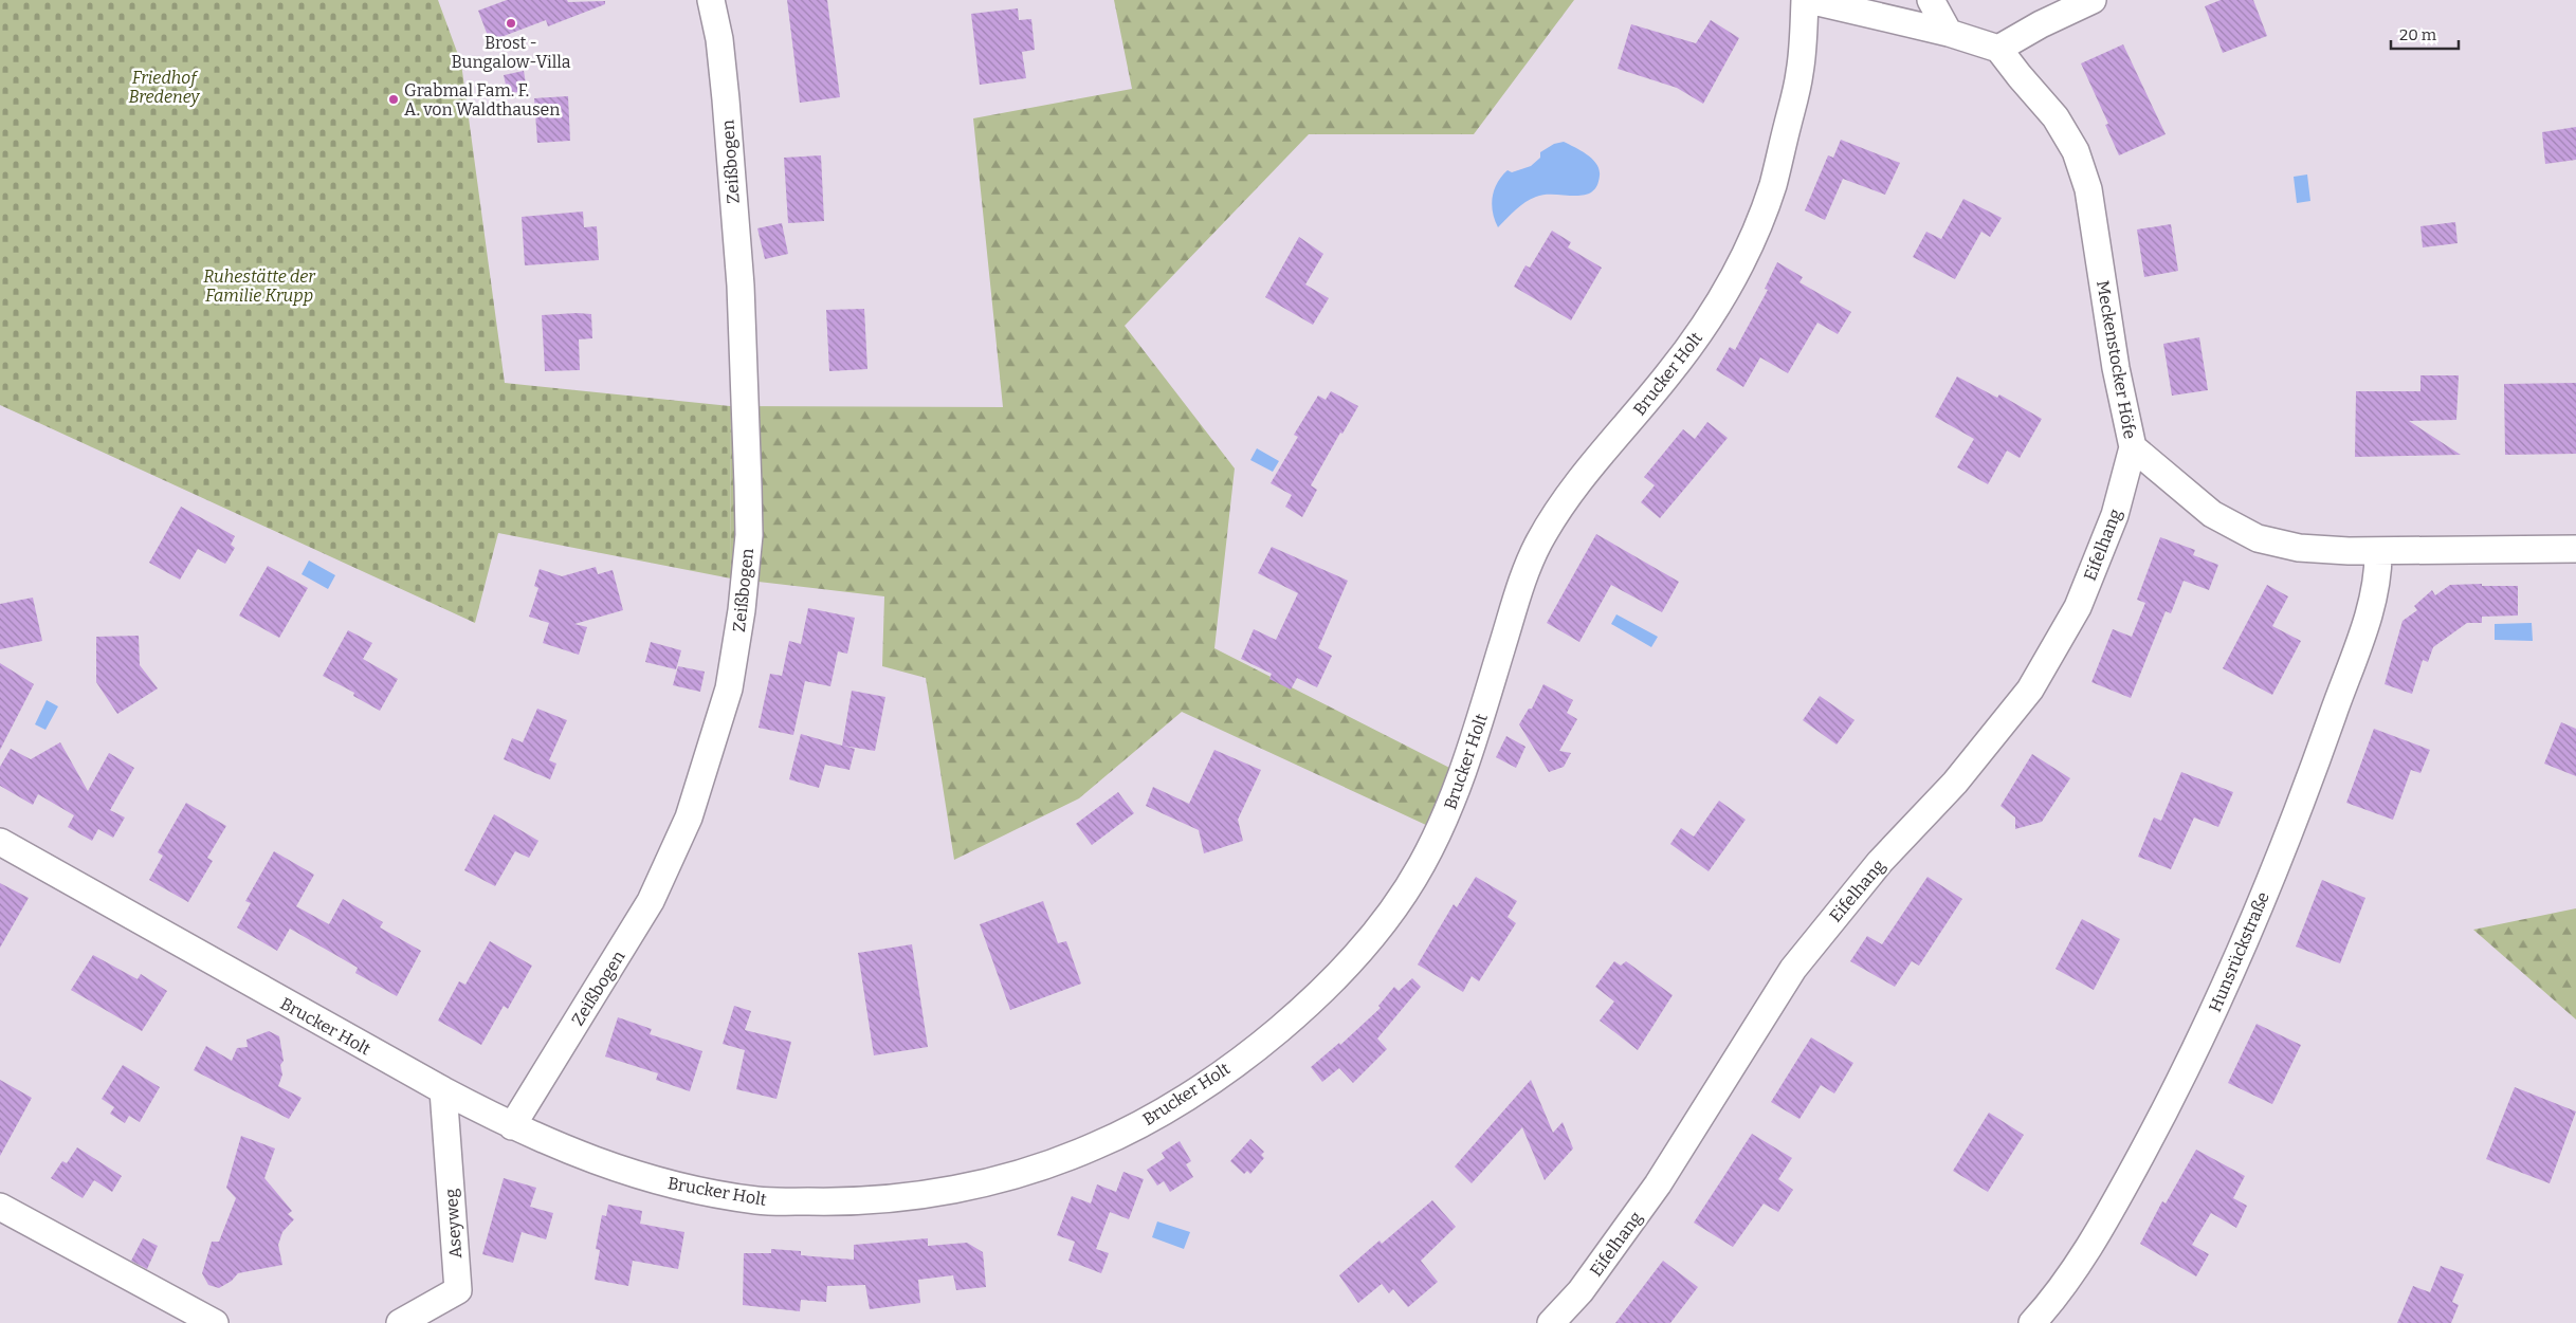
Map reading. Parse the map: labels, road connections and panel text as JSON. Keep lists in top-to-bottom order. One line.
{"streets":{"street":["Zeißbogen","Meckenstocker Höfe","Brucker Holt","Eifelhang","Hunsrückstraße","Aseyweg"]},"crossings":[["Zeißbogen","Brucker Holt"],["Meckenstocker Höfe","Eifelhang"],["Meckenstocker Höfe","Hunsrückstraße"],["Brucker Holt","Aseyweg"]],"parks":["Friedhof Bredeney","Ruhestätte der Familie Krupp"],"places":["Brost - Bungalow-Villa","Grabmal Fam. F. A. von Waldthausen"],"scale_bar":"20 m"}
